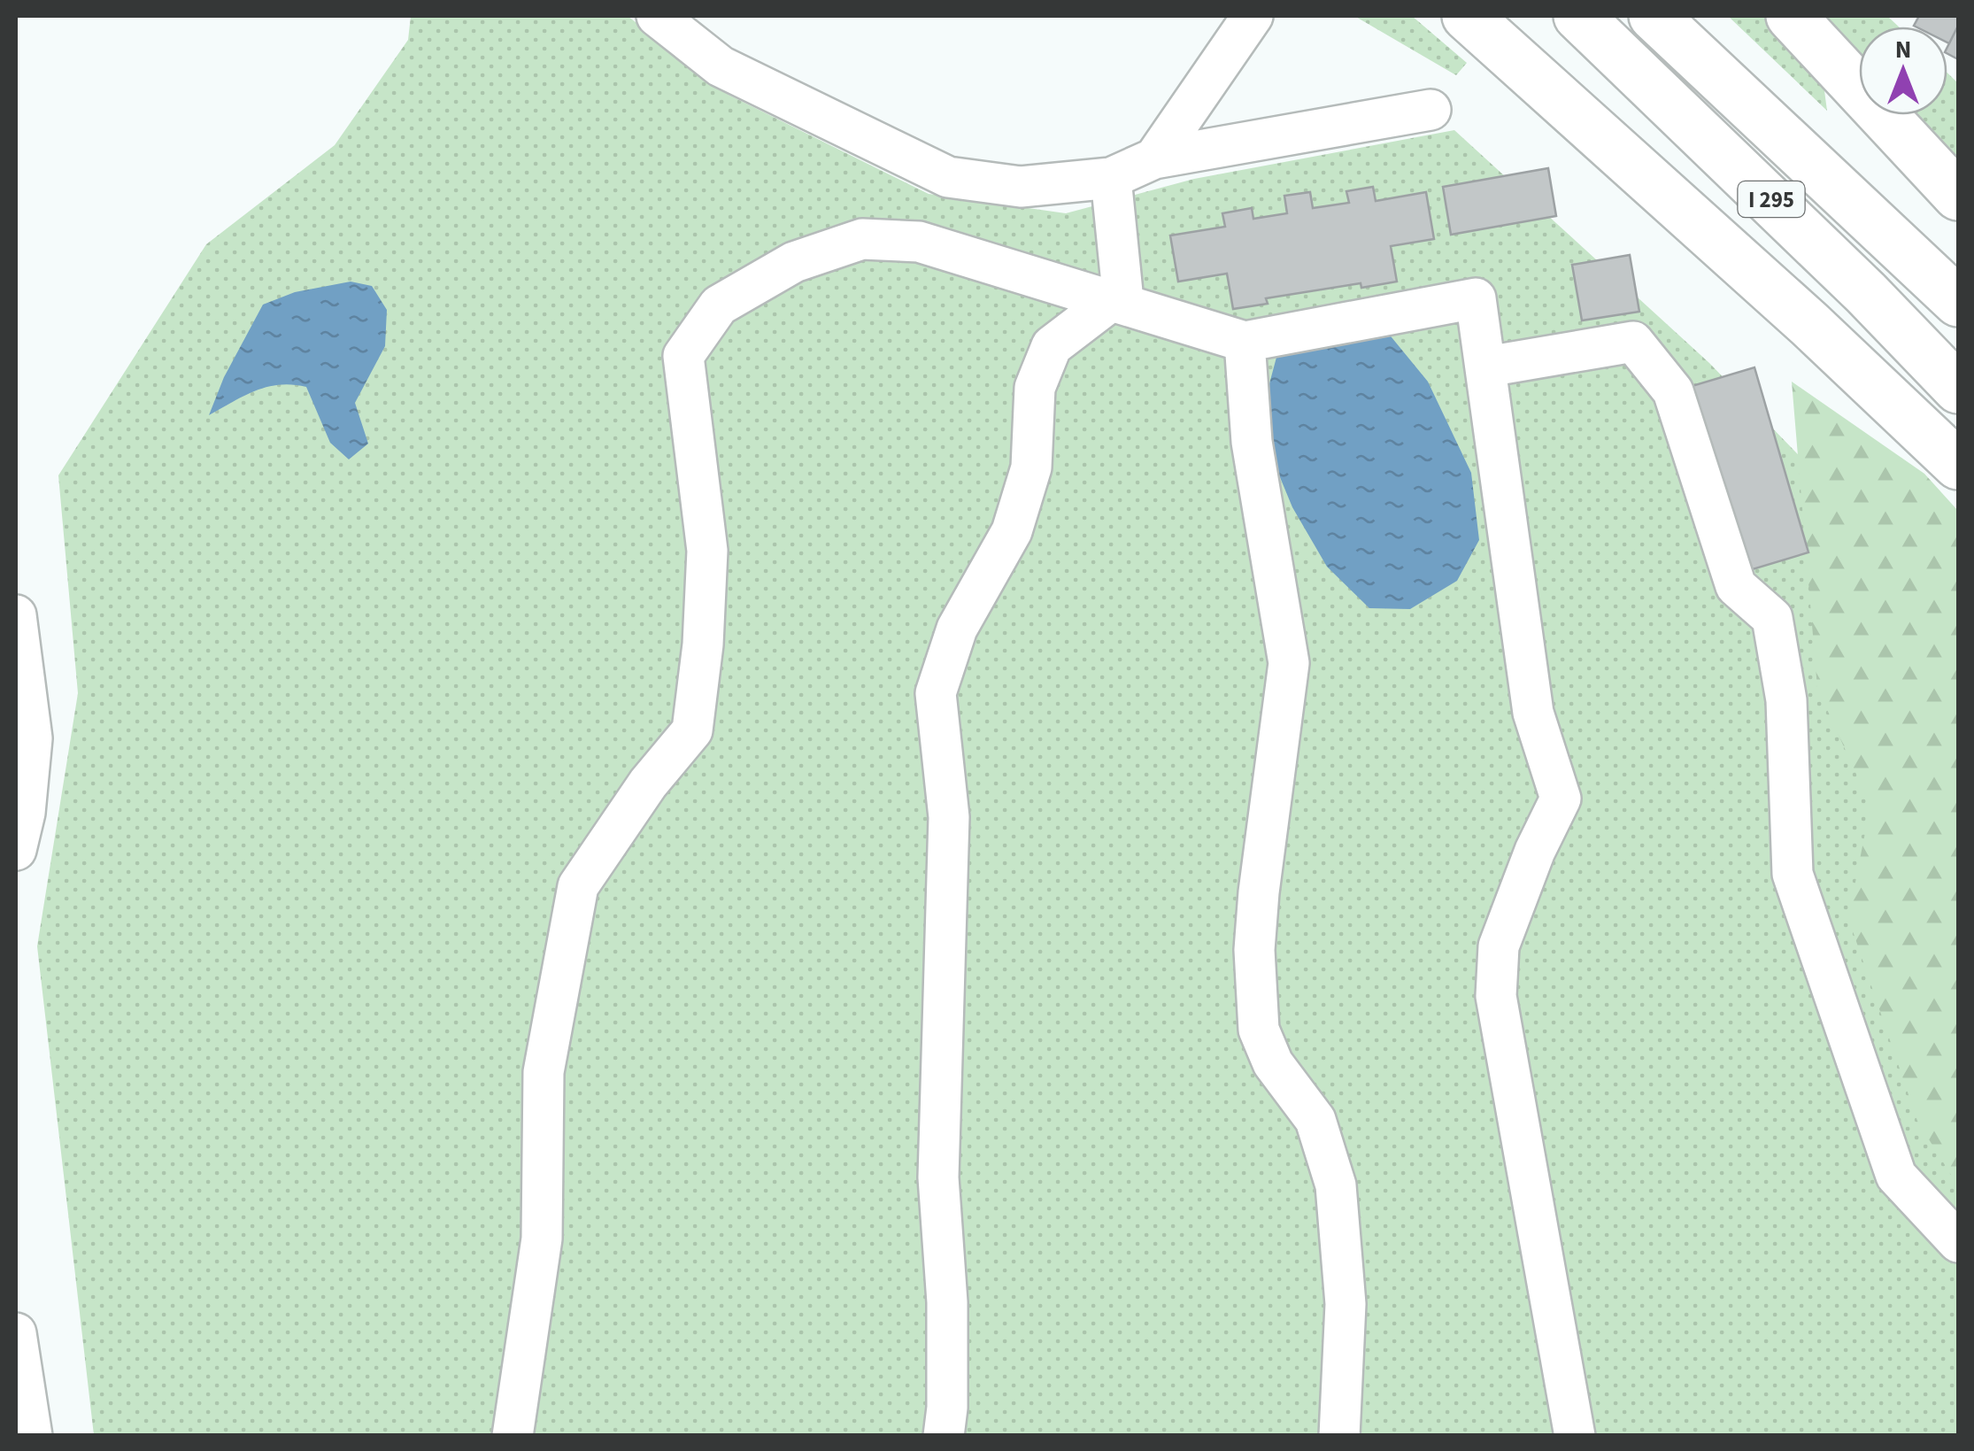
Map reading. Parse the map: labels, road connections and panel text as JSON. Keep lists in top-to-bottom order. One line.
{"streets":{"highway":["I 295"]},"north":"top"}
